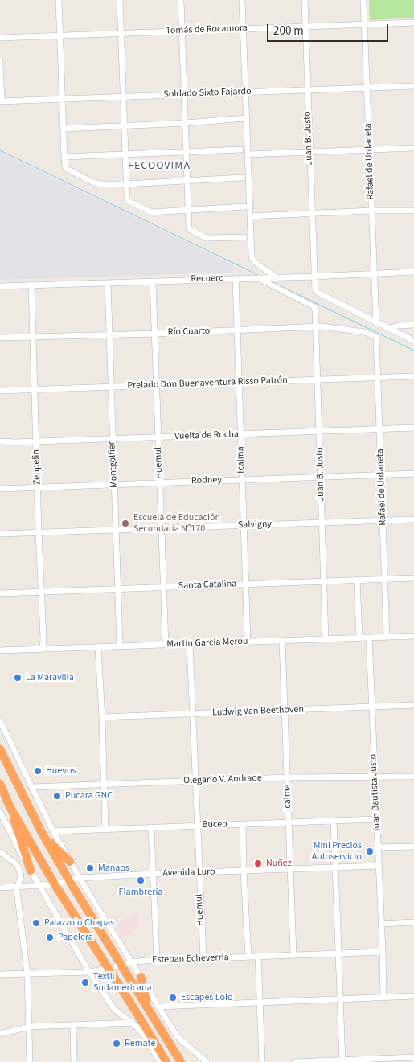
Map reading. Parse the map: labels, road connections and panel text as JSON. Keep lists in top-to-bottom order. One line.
{"streets":{"street":["Tomás de Rocamora","Soldado Sixto Fajardo","Juan B. Justo","Rafael de Urdaneta","Recuero","Río Cuarto","Prelado Don Buenaventura Risso Patrón","Vuelta de Rocha","Icalma","Huemul","Montgolfier","Zeppelin","Rodney","Salvigny","Santa Catalina","Martín García Merou","Ludwig Van Beethoven","Olegario V. Andrade","Juan Bautista Justo","Buceo","Avenida Luro","Esteban Echeverría"]},"crossings":[["Tomás de Rocamora","Juan B. Justo"],["Tomás de Rocamora","Rafael de Urdaneta"],["Soldado Sixto Fajardo","Juan B. Justo"],["Soldado Sixto Fajardo","Rafael de Urdaneta"],["Juan B. Justo","Recuero"],["Juan B. Justo","Río Cuarto"],["Juan B. Justo","Prelado Don Buenaventura Risso Patrón"],["Juan B. Justo","Vuelta de Rocha"],["Juan B. Justo","Rodney"],["Juan B. Justo","Salvigny"],["Juan B. Justo","Santa Catalina"],["Juan B. Justo","Martín García Merou"],["Rafael de Urdaneta","Recuero"],["Rafael de Urdaneta","Río Cuarto"],["Rafael de Urdaneta","Prelado Don Buenaventura Risso Patrón"],["Rafael de Urdaneta","Vuelta de Rocha"],["Rafael de Urdaneta","Rodney"],["Rafael de Urdaneta","Salvigny"],["Rafael de Urdaneta","Santa Catalina"],["Rafael de Urdaneta","Martín García Merou"],["Recuero","Icalma"],["Recuero","Huemul"],["Recuero","Montgolfier"],["Recuero","Zeppelin"],["Río Cuarto","Icalma"],["Río Cuarto","Huemul"],["Río Cuarto","Montgolfier"],["Río Cuarto","Zeppelin"],["Prelado Don Buenaventura Risso Patrón","Icalma"],["Prelado Don Buenaventura Risso Patrón","Huemul"],["Prelado Don Buenaventura Risso Patrón","Montgolfier"],["Prelado Don Buenaventura Risso Patrón","Zeppelin"],["Vuelta de Rocha","Icalma"],["Vuelta de Rocha","Huemul"],["Vuelta de Rocha","Montgolfier"],["Vuelta de Rocha","Zeppelin"],["Icalma","Rodney"],["Icalma","Salvigny"],["Icalma","Santa Catalina"],["Icalma","Martín García Merou"],["Icalma","Ludwig Van Beethoven"],["Icalma","Olegario V. Andrade"],["Icalma","Buceo"],["Icalma","Avenida Luro"],["Icalma","Esteban Echeverría"],["Huemul","Rodney"],["Huemul","Salvigny"],["Huemul","Santa Catalina"],["Huemul","Martín García Merou"],["Huemul","Ludwig Van Beethoven"],["Huemul","Olegario V. Andrade"],["Huemul","Buceo"],["Huemul","Avenida Luro"],["Huemul","Esteban Echeverría"],["Montgolfier","Rodney"],["Montgolfier","Salvigny"],["Montgolfier","Santa Catalina"],["Montgolfier","Martín García Merou"],["Zeppelin","Rodney"],["Zeppelin","Salvigny"],["Zeppelin","Santa Catalina"],["Zeppelin","Martín García Merou"],["Martín García Merou","Juan Bautista Justo"],["Ludwig Van Beethoven","Juan Bautista Justo"],["Olegario V. Andrade","Juan Bautista Justo"],["Juan Bautista Justo","Buceo"],["Juan Bautista Justo","Avenida Luro"],["Juan Bautista Justo","Esteban Echeverría"]],"districts":["FECOOVIMA"],"places":["Escuela de Educación Secundaria Nº170","La Maravilla","Huevos","Pucara GNC","Mini Precios Autoservicio","Nuñez","Manaos","Flambreria","Palazzolo Chapas","Papelera","Textil Sudamericana","Escapes Lolo","Remate"],"scale_bar":"200 m"}
